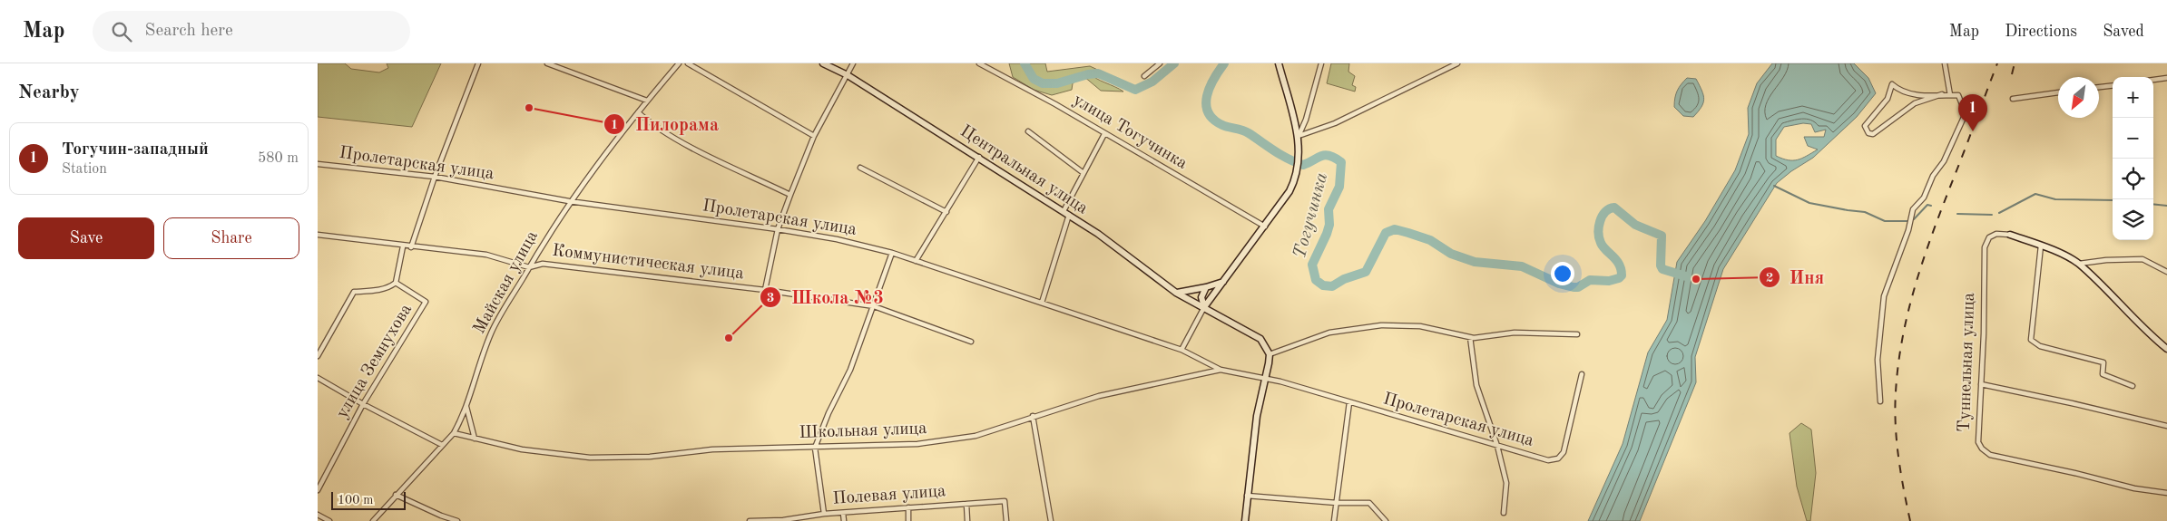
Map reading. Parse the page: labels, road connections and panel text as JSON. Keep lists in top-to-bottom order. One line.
{"streets":{"main road":["Центральная улица"],"street":["улица Тогучинка","Пролетарская улица","Коммунистическая улица","Майская улица","улица Земнухова","Туннельная улица","Школьная улица","Полевая улица"]},"crossings":[["Пролетарская улица","Майская улица"],["Пролетарская улица","Школьная улица"],["Коммунистическая улица","Майская улица"],["Майская улица","Школьная улица"]],"water":["Тогучинка"],"places":["Пилорама","Иня","Школа №3"],"scale_bar":"100 m","north":"bottom left","page":{"header":"Map","search":"Search here","nav":["Map","Directions","Saved"],"heading":"Nearby","map_buttons":["+","−"],"pins":"1","list":[{"mark":"1","name":"Тогучин-западный","note":"Station","value":"580 m"}],"buttons":["Save","Share"],"scale":"100 m"}}
